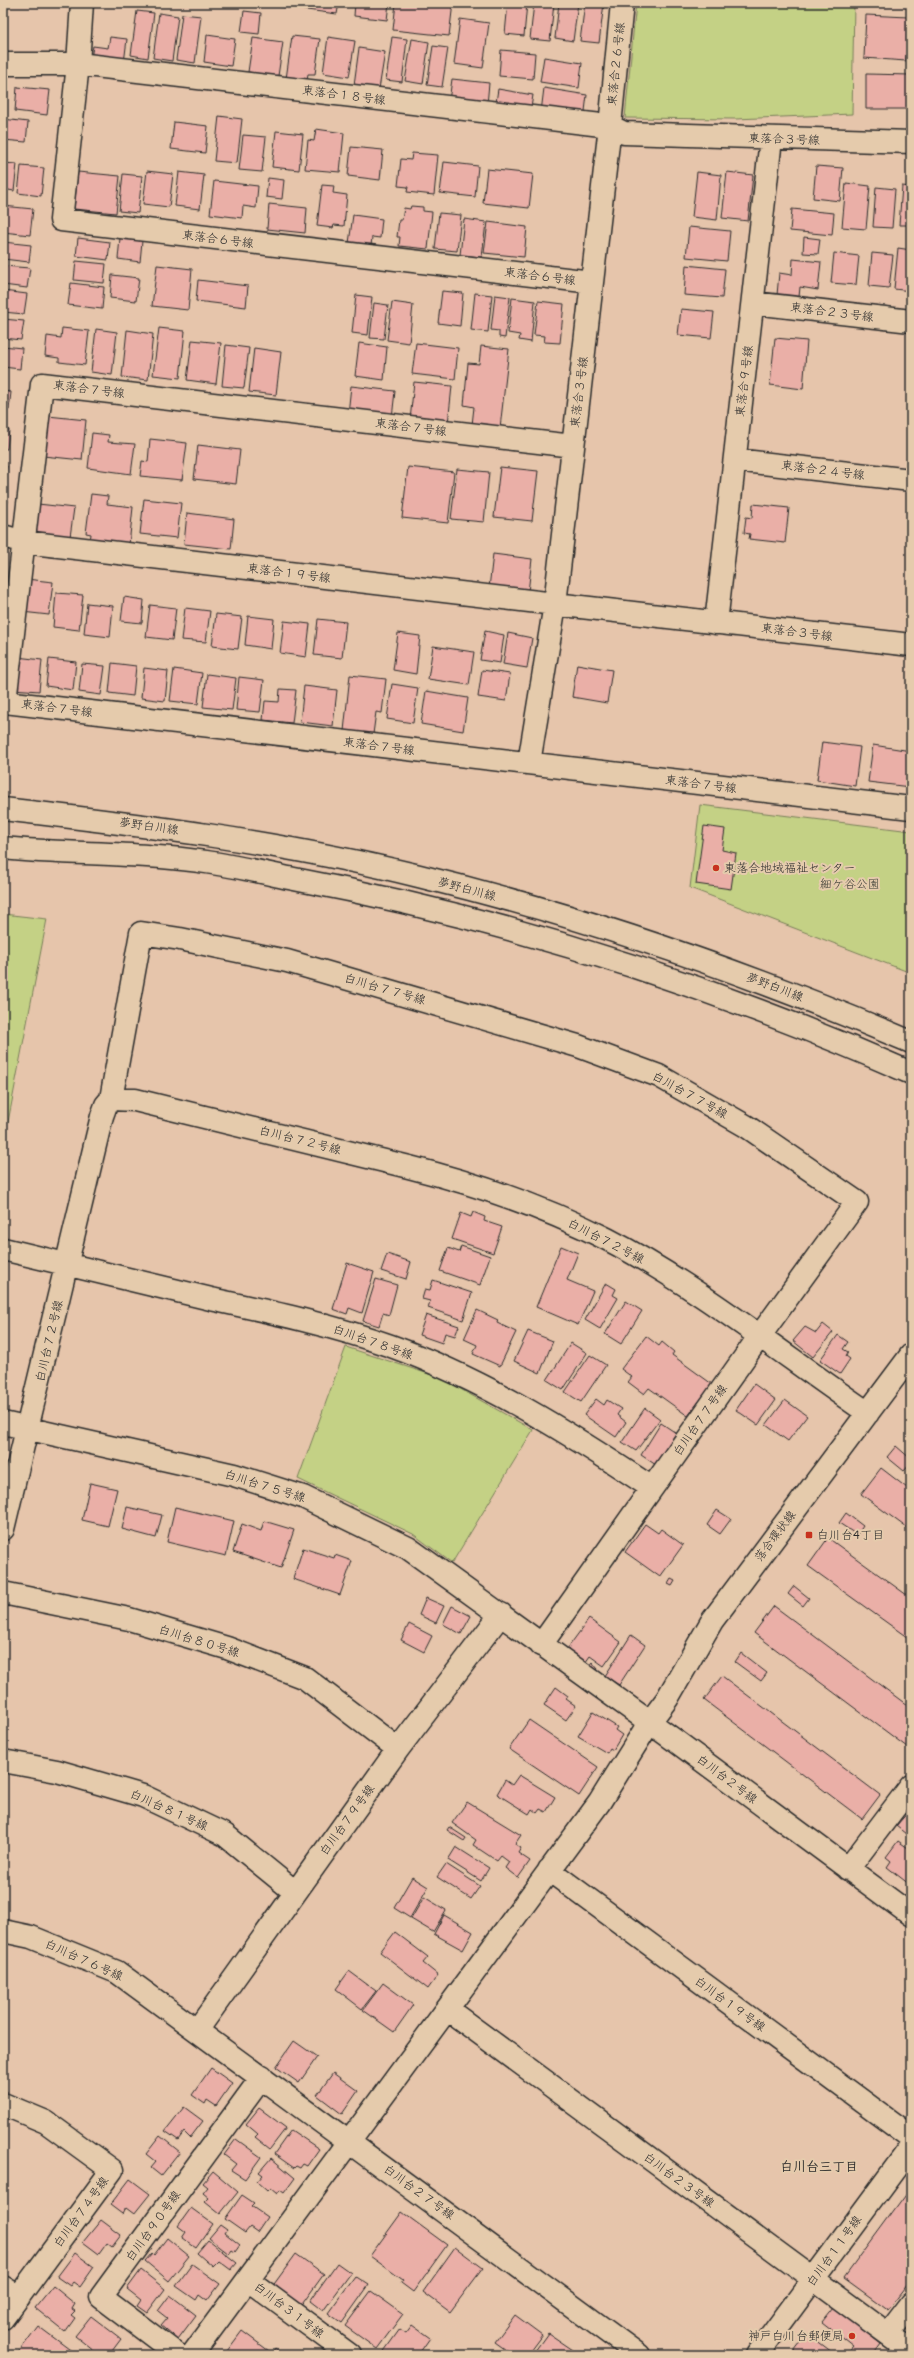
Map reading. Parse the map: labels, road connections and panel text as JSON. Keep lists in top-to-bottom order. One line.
{"streets":{"street":["東落合２６号線","東落合１８号線","東落合３号線","東落合６号線","東落合２３号線","東落合９号線","東落合７号線","東落合２４号線","東落合１９号線","夢野白川線","白川台７７号線","白川台７２号線","白川台７８号線","白川台７５号線","落合環状線","白川台８０号線","白川台２号線","白川台８１号線","白川台７９号線","白川台７６号線","白川台１９号線","白川台２３号線","白川台２７号線","白川台７４号線","白川台９０号線","白川台１１号線","白川台３１号線"]},"crossings":[["東落合２６号線","東落合１８号線"],["東落合２６号線","東落合３号線"],["東落合１８号線","東落合３号線"],["東落合１８号線","東落合６号線"],["東落合３号線","東落合６号線"],["東落合３号線","東落合９号線"],["東落合３号線","東落合７号線"],["東落合３号線","東落合１９号線"],["東落合２３号線","東落合９号線"],["東落合９号線","東落合２４号線"],["東落合７号線","東落合１９号線"],["白川台７７号線","白川台７２号線"],["白川台７７号線","白川台７８号線"],["白川台７７号線","白川台７５号線"],["白川台７７号線","白川台２号線"],["白川台７２号線","白川台７８号線"],["白川台７２号線","白川台７５号線"],["白川台７２号線","落合環状線"],["白川台７５号線","白川台２号線"],["白川台７５号線","白川台７９号線"],["落合環状線","白川台２号線"],["落合環状線","白川台１９号線"],["落合環状線","白川台２３号線"],["落合環状線","白川台２７号線"],["落合環状線","白川台３１号線"],["白川台８０号線","白川台７９号線"],["白川台８１号線","白川台７９号線"],["白川台７９号線","白川台７６号線"],["白川台７９号線","白川台２７号線"],["白川台７６号線","白川台２７号線"],["白川台２３号線","白川台１１号線"],["白川台２７号線","白川台９０号線"]],"districts":["白川台三丁目"],"parks":["細ケ谷公園"],"places":{"other":["東落合地域福祉センター","神戸白川台郵便局"],"transit":["白川台4丁目"]}}
